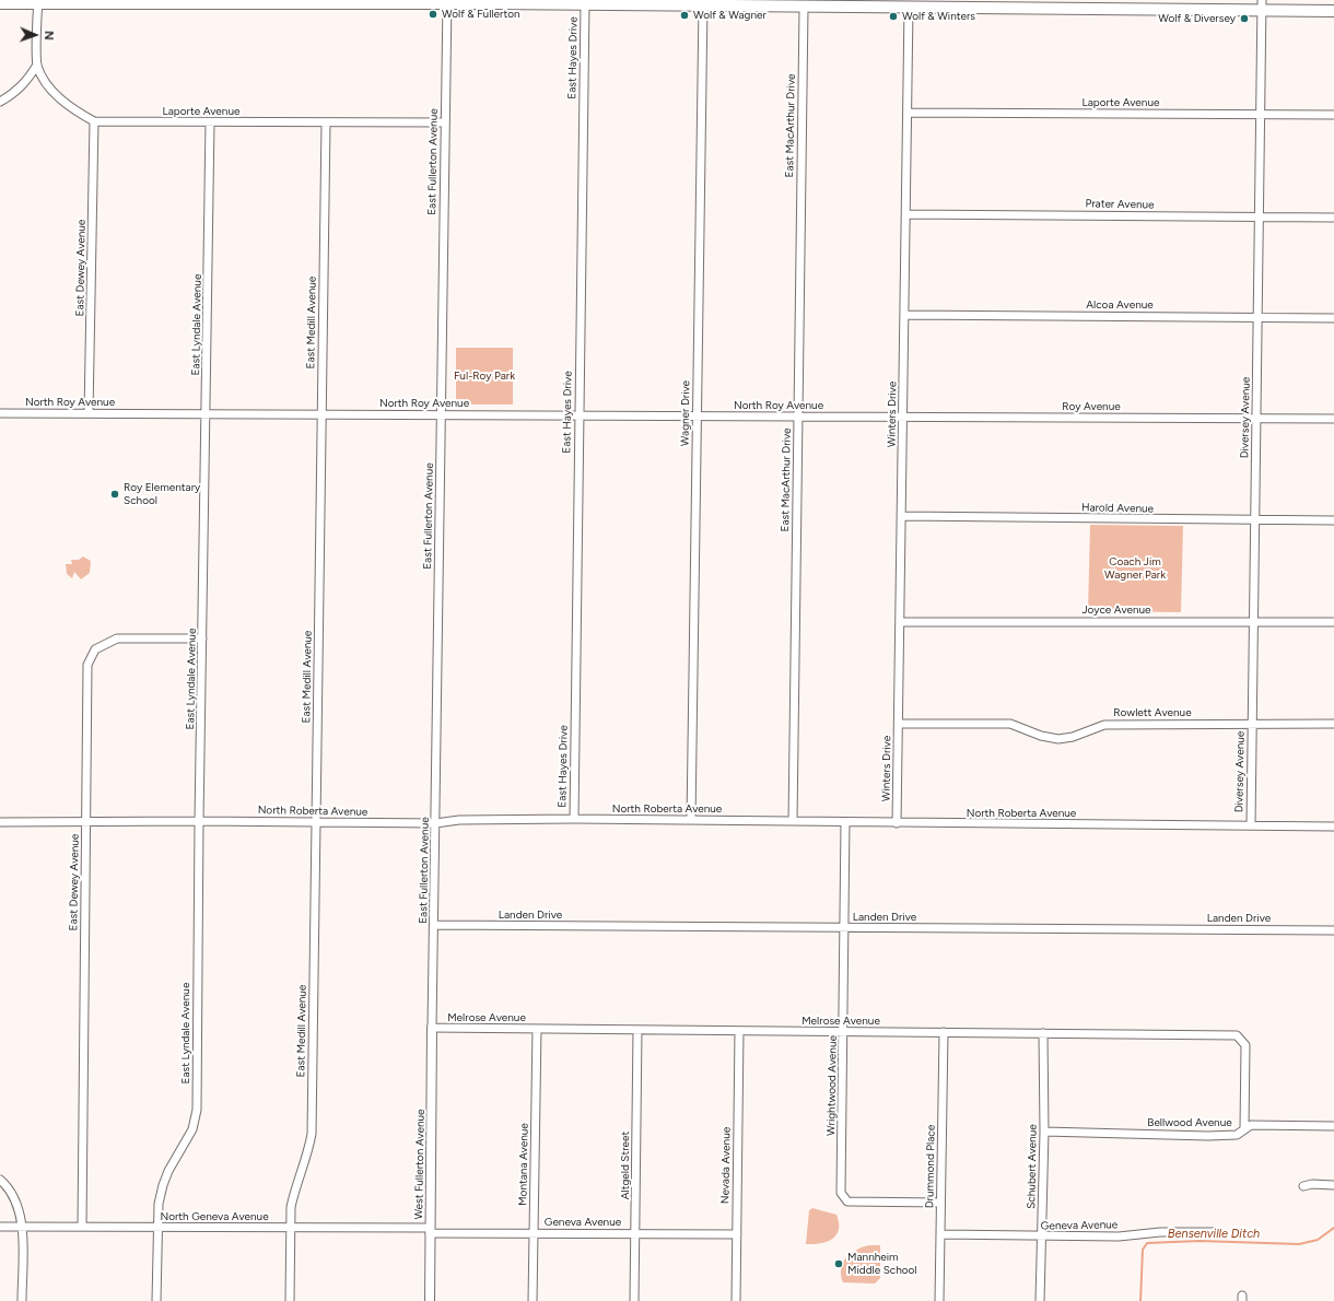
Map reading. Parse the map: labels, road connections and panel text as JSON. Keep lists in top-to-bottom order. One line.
{"streets":{"street":["East Hayes Drive","Laporte Avenue","East MacArthur Drive","East Fullerton Avenue","Prater Avenue","East Dewey Avenue","Alcoa Avenue","East Medill Avenue","East Lyndale Avenue","North Roy Avenue","Roy Avenue","Wagner Drive","Winters Drive","Diversey Avenue","Harold Avenue","Joyce Avenue","Rowlett Avenue","North Roberta Avenue","Landen Drive","Melrose Avenue","Wrightwood Avenue","Bellwood Avenue","West Fullerton Avenue","Montana Avenue","Altgeld Street","Nevada Avenue","Drummond Place","Schubert Avenue","North Geneva Avenue","Geneva Avenue"]},"crossings":[["East Hayes Drive","North Roy Avenue"],["East Hayes Drive","North Roberta Avenue"],["Laporte Avenue","East Fullerton Avenue"],["Laporte Avenue","East Dewey Avenue"],["Laporte Avenue","East Medill Avenue"],["Laporte Avenue","East Lyndale Avenue"],["Laporte Avenue","Winters Drive"],["Laporte Avenue","Diversey Avenue"],["East MacArthur Drive","North Roy Avenue"],["East MacArthur Drive","North Roberta Avenue"],["East Fullerton Avenue","North Roy Avenue"],["East Fullerton Avenue","North Roberta Avenue"],["East Fullerton Avenue","Landen Drive"],["East Fullerton Avenue","Melrose Avenue"],["East Fullerton Avenue","West Fullerton Avenue"],["Prater Avenue","Winters Drive"],["Prater Avenue","Diversey Avenue"],["East Dewey Avenue","East Lyndale Avenue"],["East Dewey Avenue","North Roy Avenue"],["East Dewey Avenue","North Roberta Avenue"],["East Dewey Avenue","North Geneva Avenue"],["Alcoa Avenue","Winters Drive"],["Alcoa Avenue","Diversey Avenue"],["East Medill Avenue","North Roy Avenue"],["East Medill Avenue","North Roberta Avenue"],["East Medill Avenue","North Geneva Avenue"],["East Lyndale Avenue","North Roy Avenue"],["East Lyndale Avenue","North Roberta Avenue"],["East Lyndale Avenue","North Geneva Avenue"],["North Roy Avenue","Roy Avenue"],["North Roy Avenue","Wagner Drive"],["Roy Avenue","Winters Drive"],["Roy Avenue","Diversey Avenue"],["Wagner Drive","North Roberta Avenue"],["Winters Drive","Harold Avenue"],["Winters Drive","Joyce Avenue"],["Winters Drive","Rowlett Avenue"],["Winters Drive","North Roberta Avenue"],["Diversey Avenue","Harold Avenue"],["Diversey Avenue","Joyce Avenue"],["Diversey Avenue","Rowlett Avenue"],["Diversey Avenue","North Roberta Avenue"],["North Roberta Avenue","Wrightwood Avenue"],["Landen Drive","Wrightwood Avenue"],["Melrose Avenue","Wrightwood Avenue"],["Melrose Avenue","Bellwood Avenue"],["Melrose Avenue","West Fullerton Avenue"],["Melrose Avenue","Montana Avenue"],["Melrose Avenue","Altgeld Street"],["Melrose Avenue","Nevada Avenue"],["Melrose Avenue","Drummond Place"],["Melrose Avenue","Schubert Avenue"],["Wrightwood Avenue","Drummond Place"],["Bellwood Avenue","Schubert Avenue"],["West Fullerton Avenue","North Geneva Avenue"],["West Fullerton Avenue","Geneva Avenue"],["Montana Avenue","Geneva Avenue"],["Altgeld Street","Geneva Avenue"],["Nevada Avenue","Geneva Avenue"],["Drummond Place","Geneva Avenue"],["Schubert Avenue","Geneva Avenue"],["North Geneva Avenue","Geneva Avenue"]],"water":["Bensenville Ditch"],"parks":["Ful-Roy Park","Coach Jim Wagner Park"],"places":["Wolf & Fullerton","Wolf & Wagner","Wolf & Winters","Wolf & Diversey","Roy Elementary School","Mannheim Middle School"],"north":"right"}
